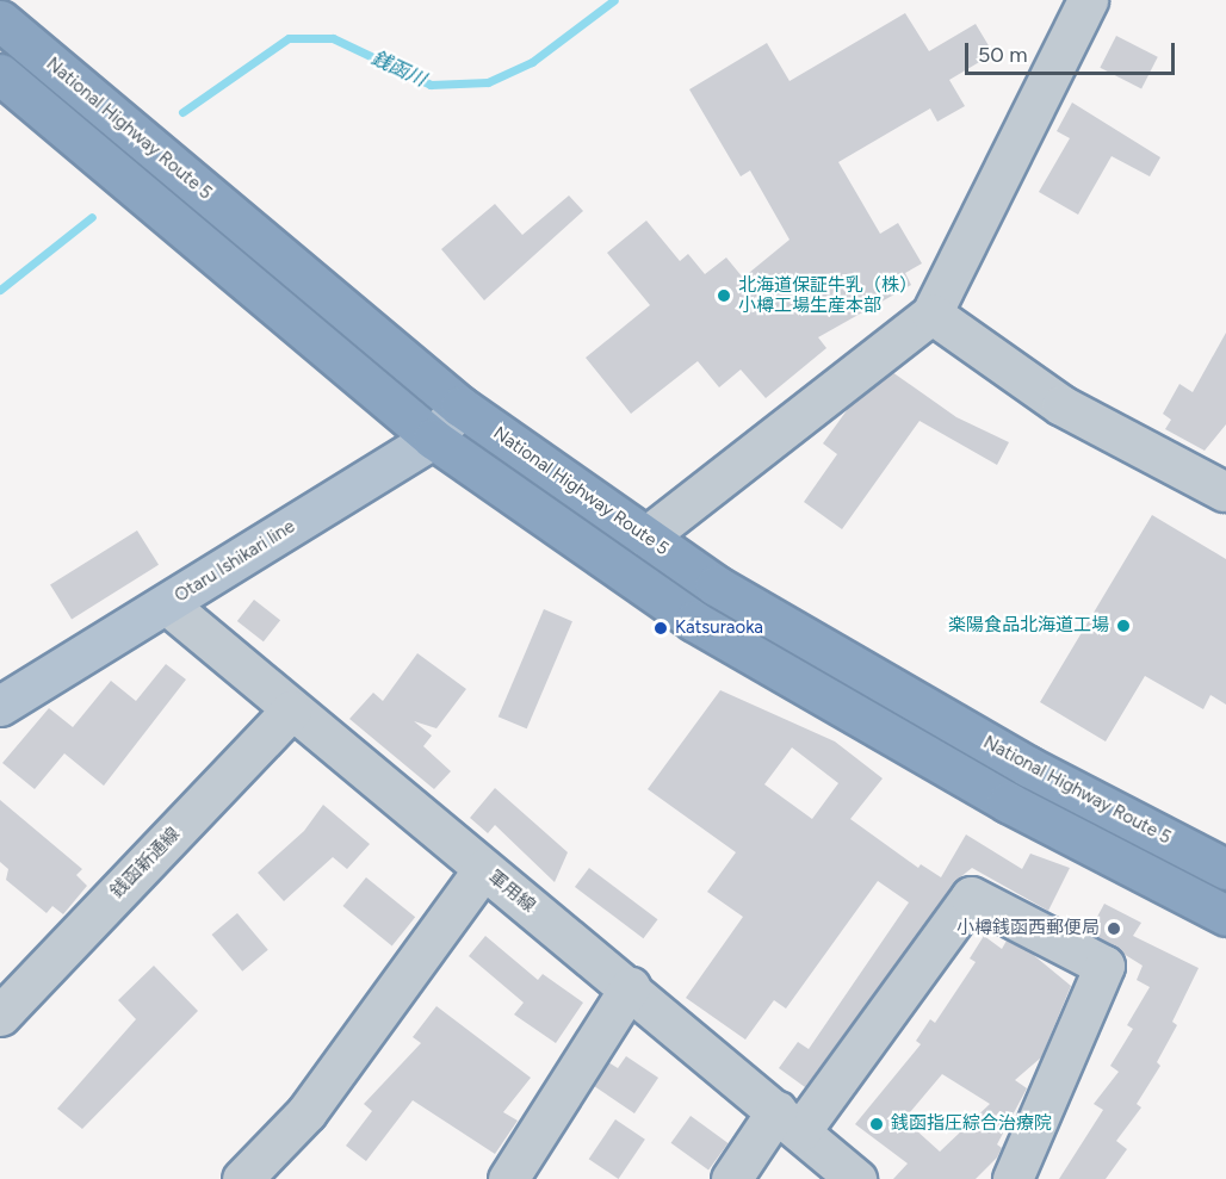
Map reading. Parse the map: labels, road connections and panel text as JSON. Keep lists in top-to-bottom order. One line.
{"streets":{"highway":["National Highway Route 5"],"main road":["Otaru Ishikari line"],"street":["銭函新通線","軍用線"]},"crossings":[["National Highway Route 5","Otaru Ishikari line"],["Otaru Ishikari line","軍用線"],["銭函新通線","軍用線"]],"water":["銭函川"],"places":["北海道保証牛乳（株） 小樽工場生産本部","楽陽食品北海道工場","Katsuraoka","小樽銭函西郵便局","銭函指圧綜合治療院"],"scale_bar":"50 m"}
